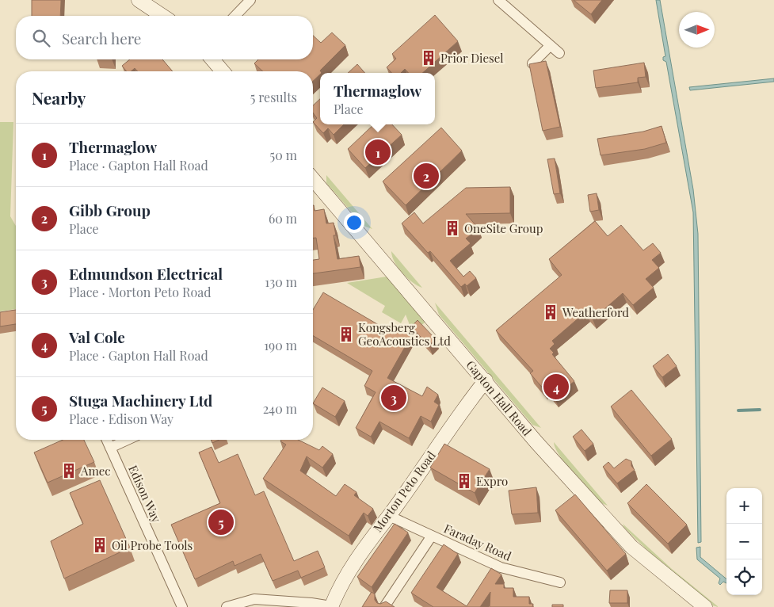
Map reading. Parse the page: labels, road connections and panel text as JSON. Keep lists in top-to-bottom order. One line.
{"streets":{"street":["Gapton Hall Road","Morton Peto Road","Edison Way","Faraday Road"]},"crossings":[["Gapton Hall Road","Morton Peto Road"],["Morton Peto Road","Faraday Road"]],"places":{"building":["Prior Diesel","OneSite Group","Weatherford","Kongsberg GeoAcoustics Ltd","Amec","Expro","Oil Probe Tools"]},"north":"right","page":{"search":"Search here","heading":["Nearby","5 results"],"popup":["Thermaglow","Place"],"list":[{"mark":"1","name":"Thermaglow","note":"Place · Gapton Hall Road","value":"50 m"},{"mark":"2","name":"Gibb Group","note":"Place","value":"60 m"},{"mark":"3","name":"Edmundson Electrical","note":"Place · Morton Peto Road","value":"130 m"},{"mark":"4","name":"Val Cole","note":"Place · Gapton Hall Road","value":"190 m"},{"mark":"5","name":"Stuga Machinery Ltd","note":"Place · Edison Way","value":"240 m"}],"pins":["1","2","4","3","5"],"map_buttons":["+","−"]}}
